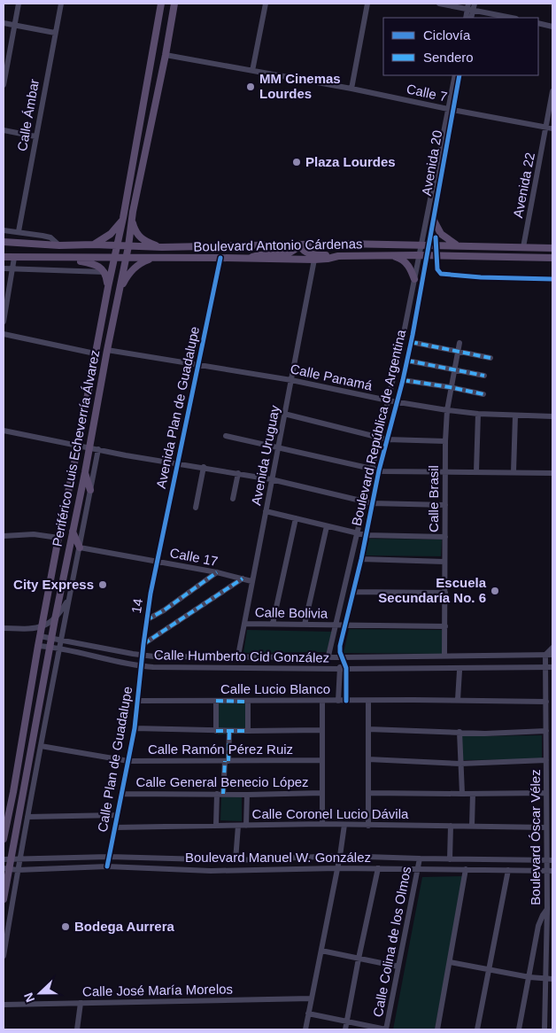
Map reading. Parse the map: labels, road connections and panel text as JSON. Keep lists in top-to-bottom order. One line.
{"streets":{"main road":["Boulevard Antonio Cárdenas","Periférico Luis Echeverría Álvarez"],"street":["Calle 7","Calle Ámbar","Avenida 20","Avenida 22","Calle Panamá","Avenida Plan de Guadalupe","Boulevard República de Argentina","Avenida Uruguay","Calle Brasil","Calle 17","14","Calle Bolivia","Calle Humberto Cid González","Calle Lucio Blanco","Calle Ramón Pérez Ruiz","Calle Plan de Guadalupe","Calle General Benecio López","Calle Coronel Lucio Dávila","Boulevard Óscar Vélez","Boulevard Manuel W. González","Calle Colina de los Olmos","Calle José María Morelos"]},"crossings":[["Calle 7","Avenida 20"],["Calle 7","Avenida 22"],["Calle 7","Periférico Luis Echeverría Álvarez"],["Avenida 20","Boulevard Antonio Cárdenas"],["Avenida 20","Boulevard República de Argentina"],["Avenida 22","Boulevard Antonio Cárdenas"],["Boulevard Antonio Cárdenas","Avenida Plan de Guadalupe"],["Boulevard Antonio Cárdenas","Boulevard República de Argentina"],["Boulevard Antonio Cárdenas","Periférico Luis Echeverría Álvarez"],["Boulevard Antonio Cárdenas","Avenida Uruguay"],["Calle Panamá","Avenida Plan de Guadalupe"],["Calle Panamá","Boulevard República de Argentina"],["Calle Panamá","Periférico Luis Echeverría Álvarez"],["Calle Panamá","Avenida Uruguay"],["Calle Panamá","Calle Brasil"],["Avenida Plan de Guadalupe","Calle 17"],["Avenida Plan de Guadalupe","14"],["Boulevard República de Argentina","Calle Bolivia"],["Boulevard República de Argentina","Calle Humberto Cid González"],["Periférico Luis Echeverría Álvarez","Calle Humberto Cid González"],["Periférico Luis Echeverría Álvarez","Boulevard Manuel W. González"],["Avenida Uruguay","Calle 17"],["Avenida Uruguay","Calle Bolivia"],["Avenida Uruguay","Calle Humberto Cid González"],["Calle Brasil","Calle Bolivia"],["Calle Brasil","Calle Humberto Cid González"],["Calle 17","14"],["14","Calle Humberto Cid González"],["14","Calle Plan de Guadalupe"],["Calle Humberto Cid González","Calle Plan de Guadalupe"],["Calle Humberto Cid González","Boulevard Óscar Vélez"],["Calle Lucio Blanco","Calle Plan de Guadalupe"],["Calle Lucio Blanco","Boulevard Óscar Vélez"],["Calle Ramón Pérez Ruiz","Calle Plan de Guadalupe"],["Calle Plan de Guadalupe","Calle General Benecio López"],["Calle Plan de Guadalupe","Calle Coronel Lucio Dávila"],["Calle Plan de Guadalupe","Boulevard Manuel W. González"],["Calle Coronel Lucio Dávila","Boulevard Óscar Vélez"],["Boulevard Óscar Vélez","Boulevard Manuel W. González"],["Boulevard Manuel W. González","Calle Colina de los Olmos"]],"places":["MM Cinemas Lourdes","Plaza Lourdes","City Express","Escuela Secundaría No. 6","Bodega Aurrera"],"legend":["Ciclovía","Sendero"],"north":"left"}
